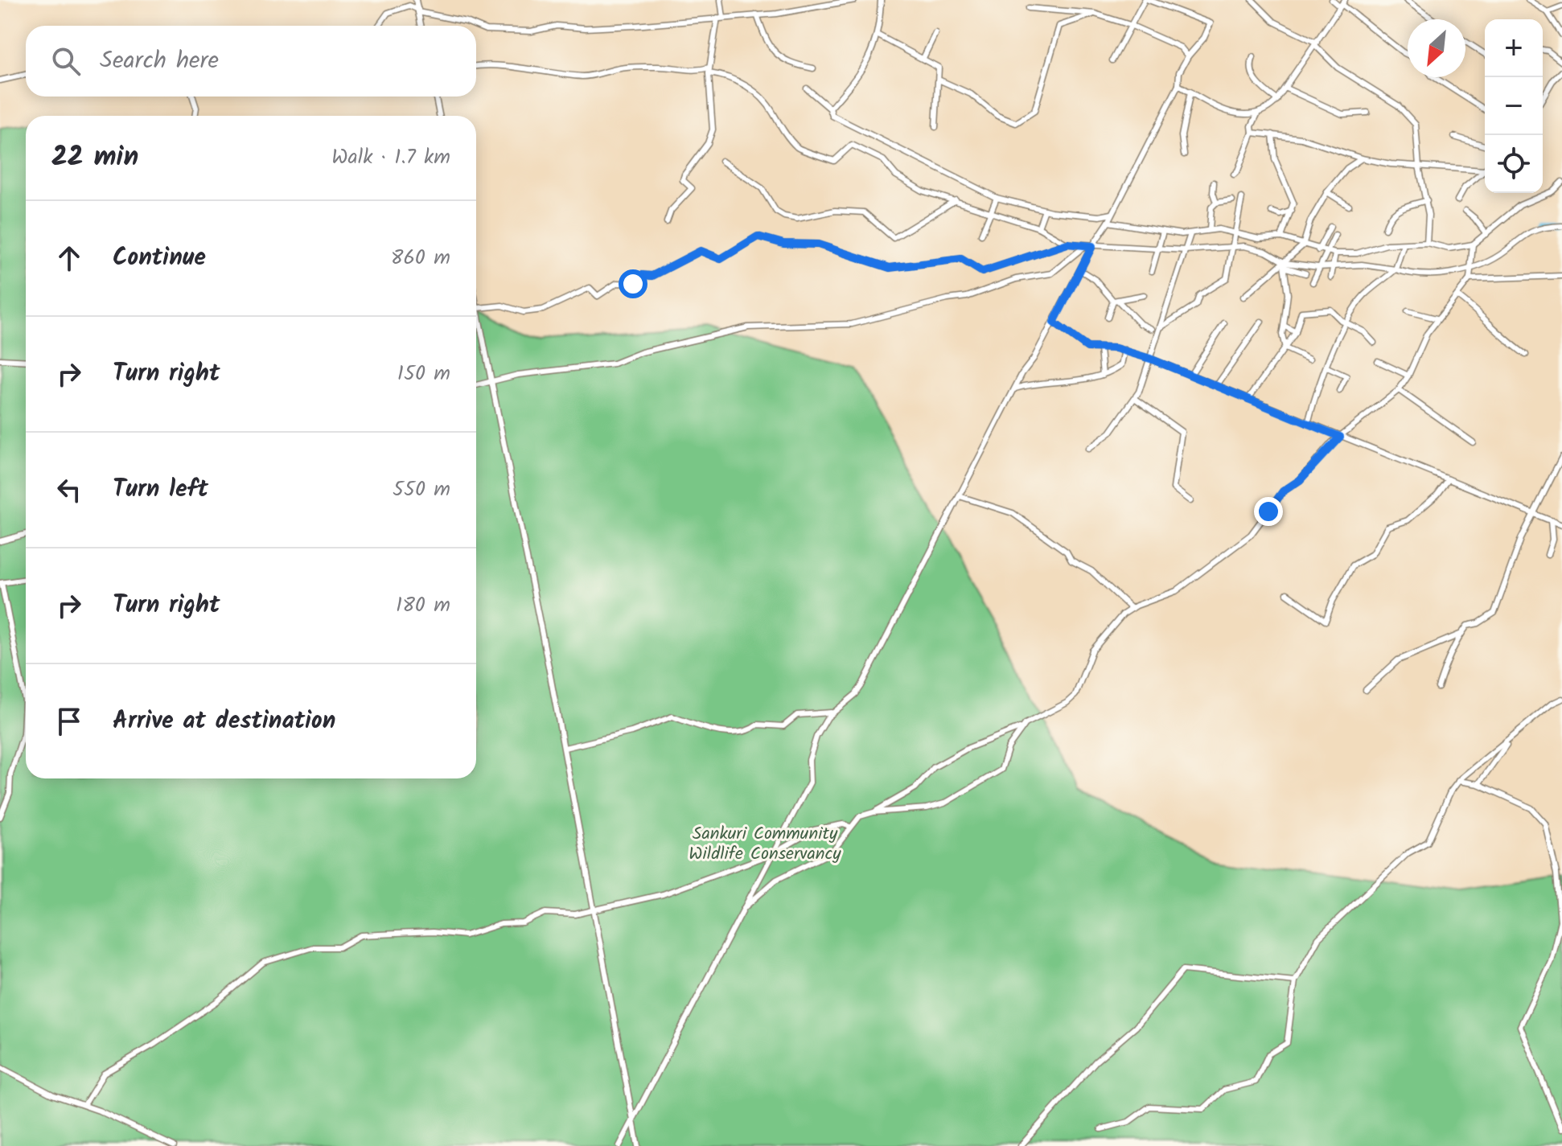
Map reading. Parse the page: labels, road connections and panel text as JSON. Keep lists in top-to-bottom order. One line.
{"parks":["Sankuri Community Wildlife Conservancy"],"north":"bottom left","page":{"map_buttons":["+","−"],"search":"Search here","heading":["22 min","Walk · 1.7 km"],"list":[["Continue","860 m"],["Turn right","150 m"],["Turn left","550 m"],["Turn right","180 m"],"Arrive at destination"]}}
